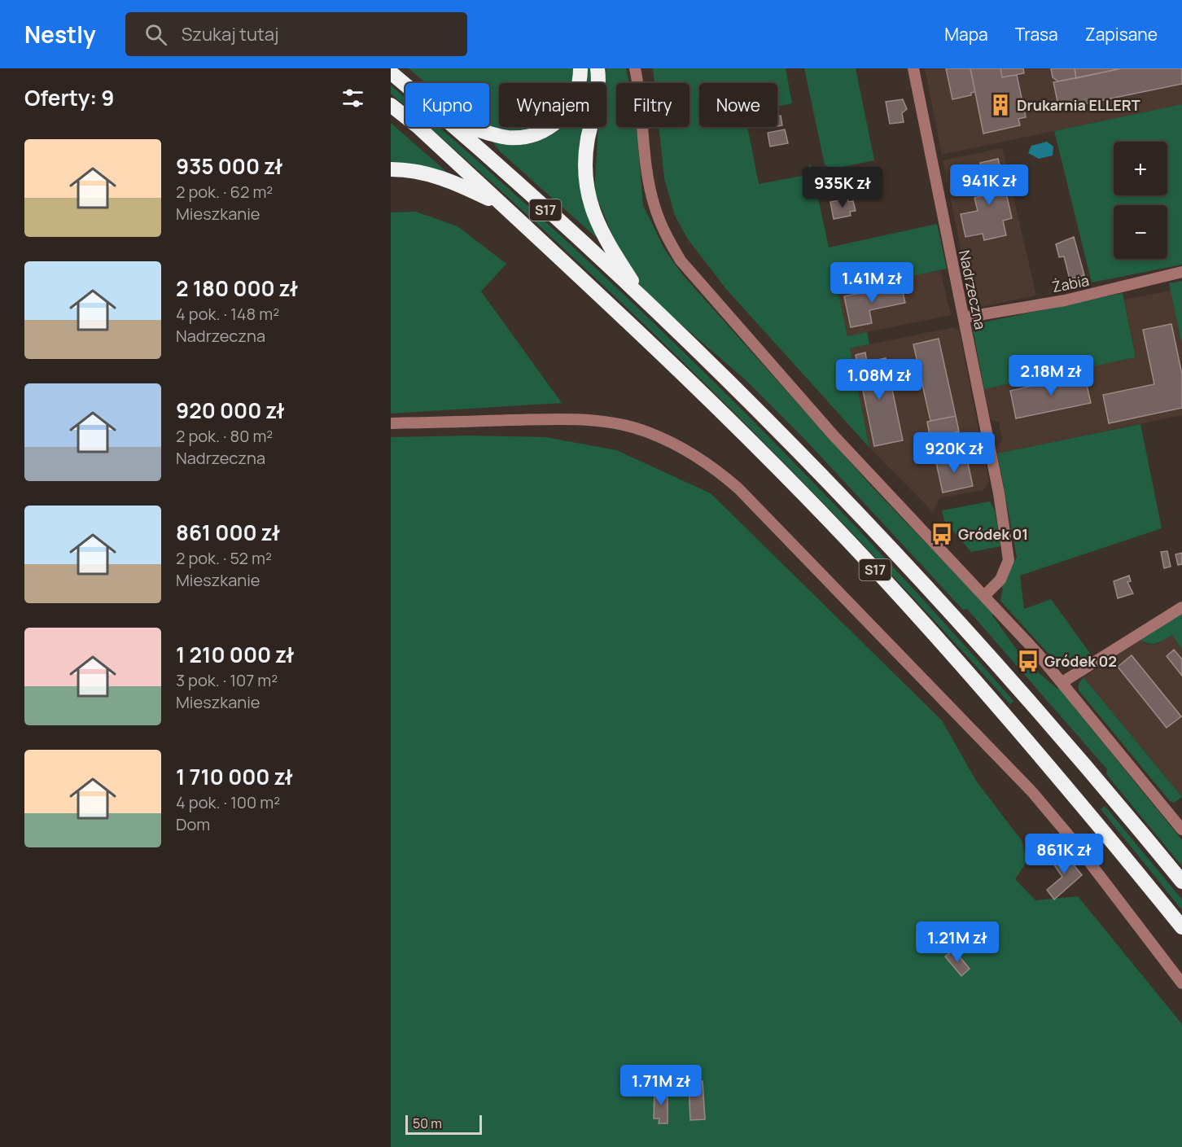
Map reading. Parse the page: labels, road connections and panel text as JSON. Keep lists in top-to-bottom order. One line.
{"streets":{"highway":["S17"],"street":["Żabia","Nadrzeczna"]},"crossings":[["Żabia","Nadrzeczna"]],"places":{"building":["Drukarnia ELLERT"],"bus stop":["Gródek 01","Gródek 02"]},"scale_bar":"50 m","page":{"header":"Nestly","search":"Szukaj tutaj","nav":["Mapa","Trasa","Zapisane"],"heading":"Oferty: 9","chip":["Kupno","Wynajem","Filtry","Nowe"],"list":[{"name":"935 000 zł","note":"2 pok. · 62 m² · Mieszkanie"},{"name":"2 180 000 zł","note":"4 pok. · 148 m² · Nadrzeczna"},{"name":"920 000 zł","note":"2 pok. · 80 m² · Nadrzeczna"},{"name":"861 000 zł","note":"2 pok. · 52 m² · Mieszkanie"},{"name":"1 210 000 zł","note":"3 pok. · 107 m² · Mieszkanie"},{"name":"1 710 000 zł","note":"4 pok. · 100 m² · Dom"}],"map_buttons":["+","−"],"price":["941K zł","935K zł","1.41M zł","2.18M zł","1.08M zł","920K zł","861K zł","1.21M zł","1.71M zł"],"scale":"50 m"}}
